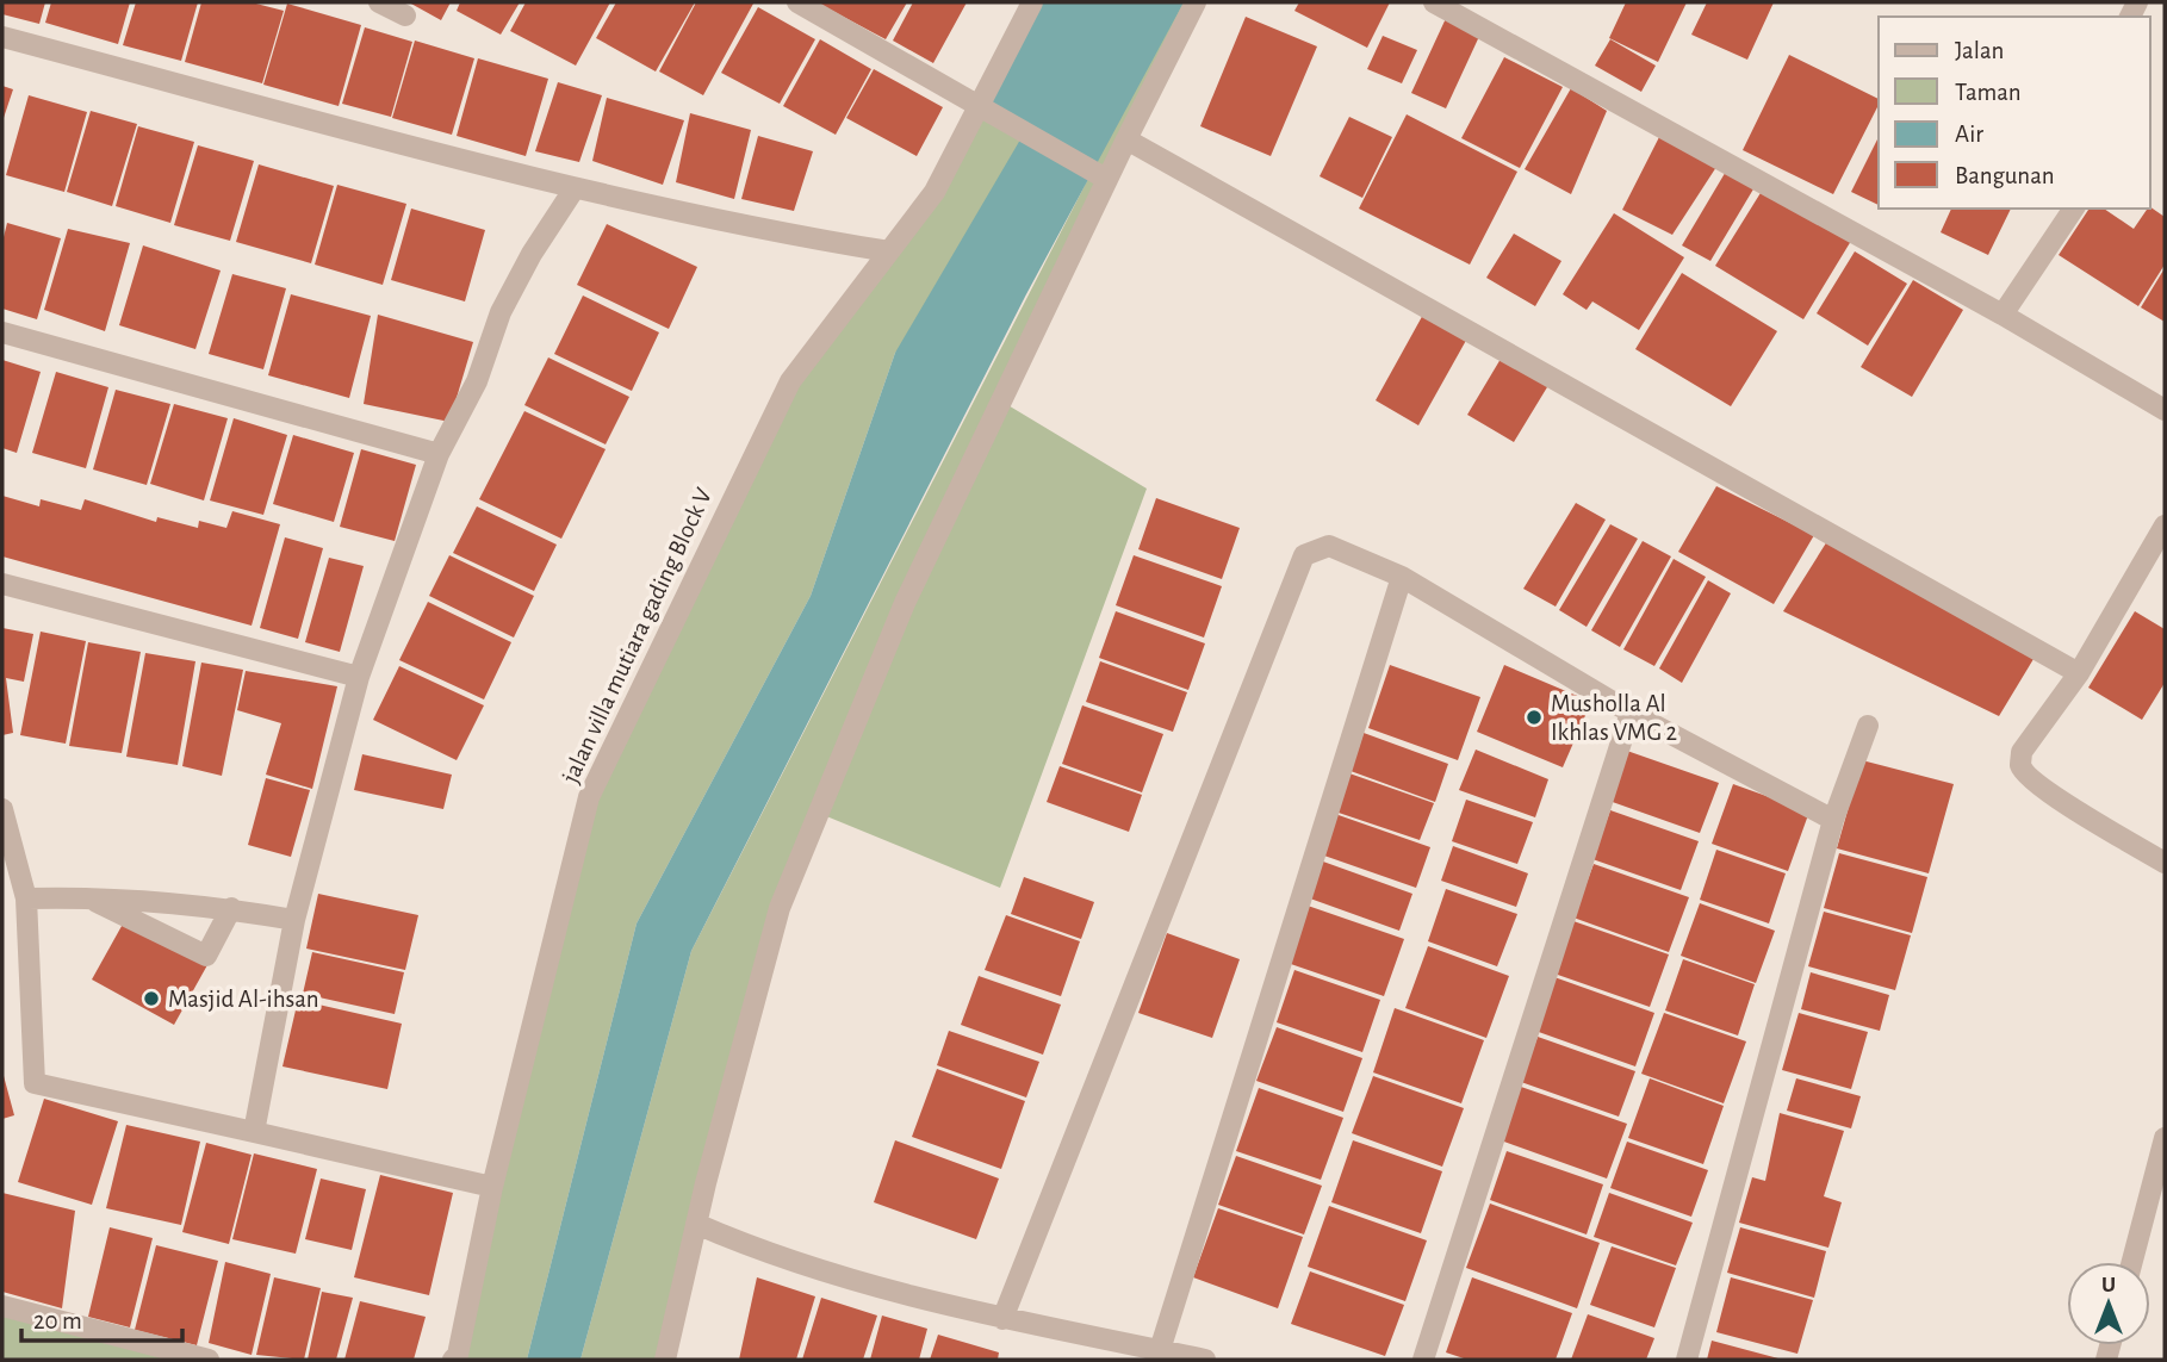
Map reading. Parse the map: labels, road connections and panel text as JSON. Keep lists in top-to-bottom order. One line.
{"streets":{"street":["jalan villa mutiara gading Block V"]},"places":["Musholla Al Ikhlas VMG 2","Masjid Al-ihsan"],"legend":["Jalan","Taman","Air","Bangunan"],"scale_bar":"20 m","north":"top"}
